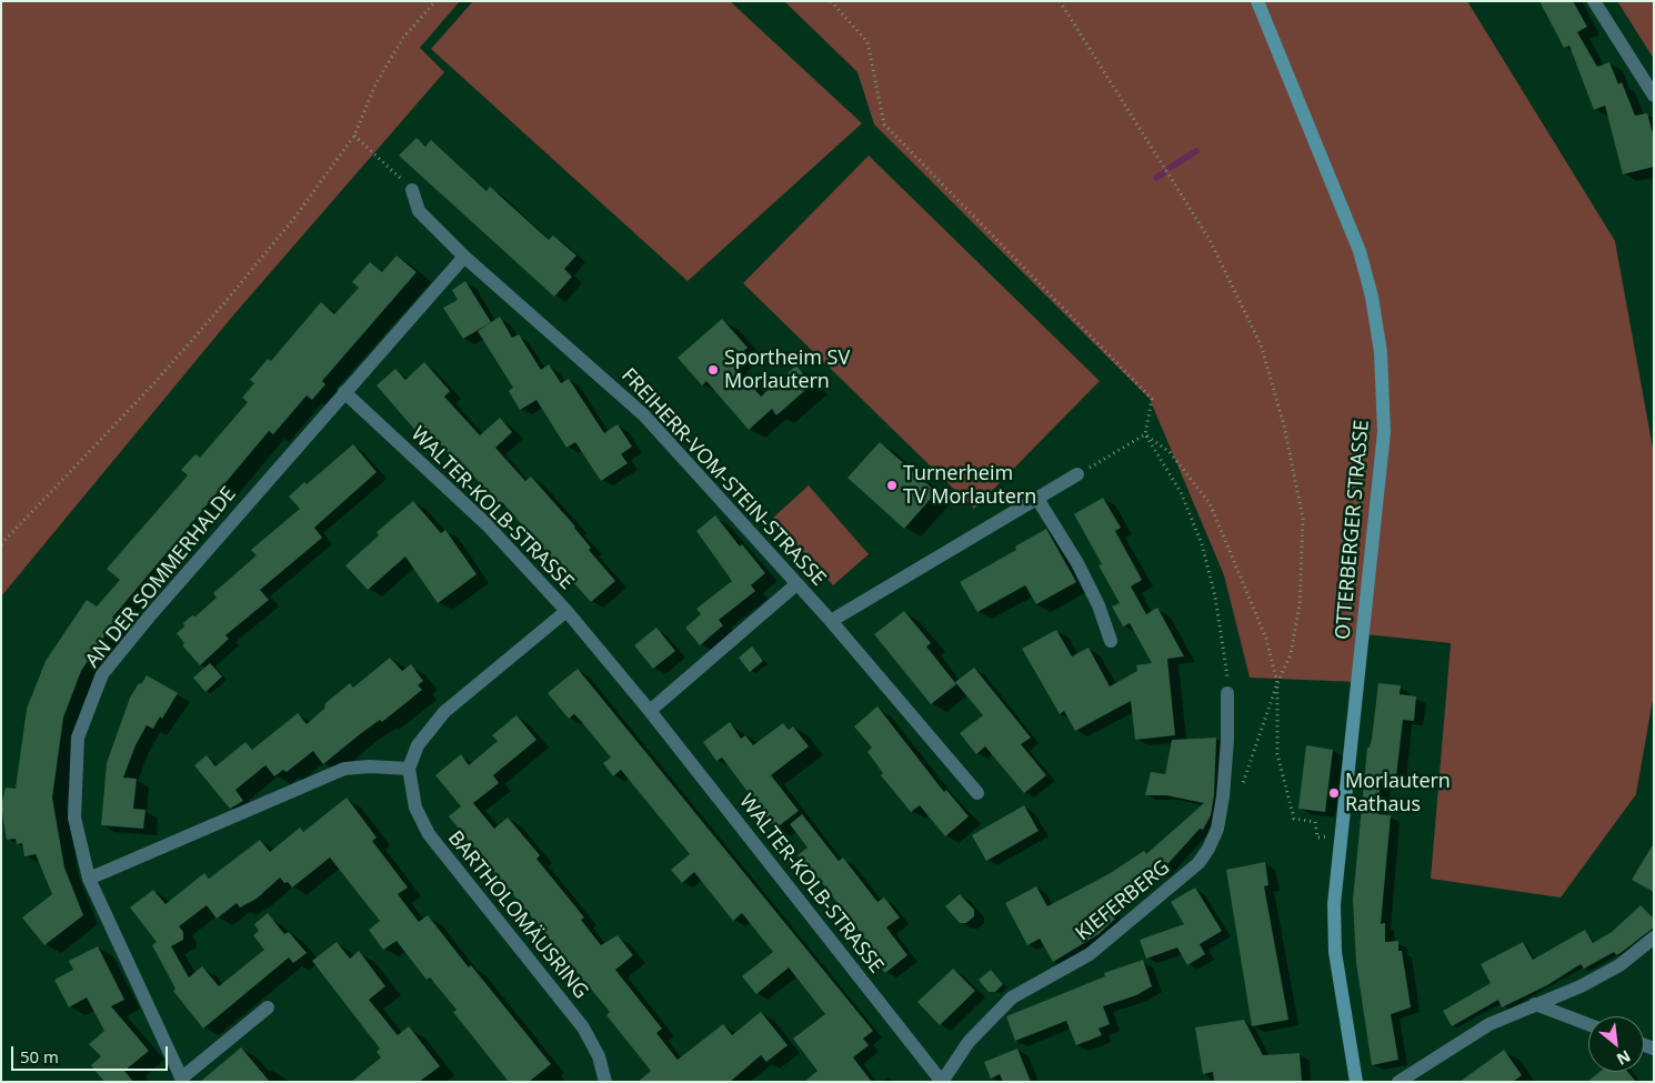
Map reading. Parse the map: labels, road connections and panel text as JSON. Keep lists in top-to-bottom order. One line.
{"streets":{"street":["FREIHERR-VOM-STEIN-STRASSE","WALTER-KOLB-STRASSE","OTTERBERGER STRASSE","AN DER SOMMERHALDE","KIEFERBERG","BARTHOLOMÄUSRING"]},"crossings":[["FREIHERR-VOM-STEIN-STRASSE","AN DER SOMMERHALDE"],["WALTER-KOLB-STRASSE","AN DER SOMMERHALDE"],["WALTER-KOLB-STRASSE","KIEFERBERG"]],"places":["Sportheim SV Morlautern","Turnerheim TV Morlautern","Morlautern Rathaus"],"scale_bar":"50 m","north":"bottom right"}
